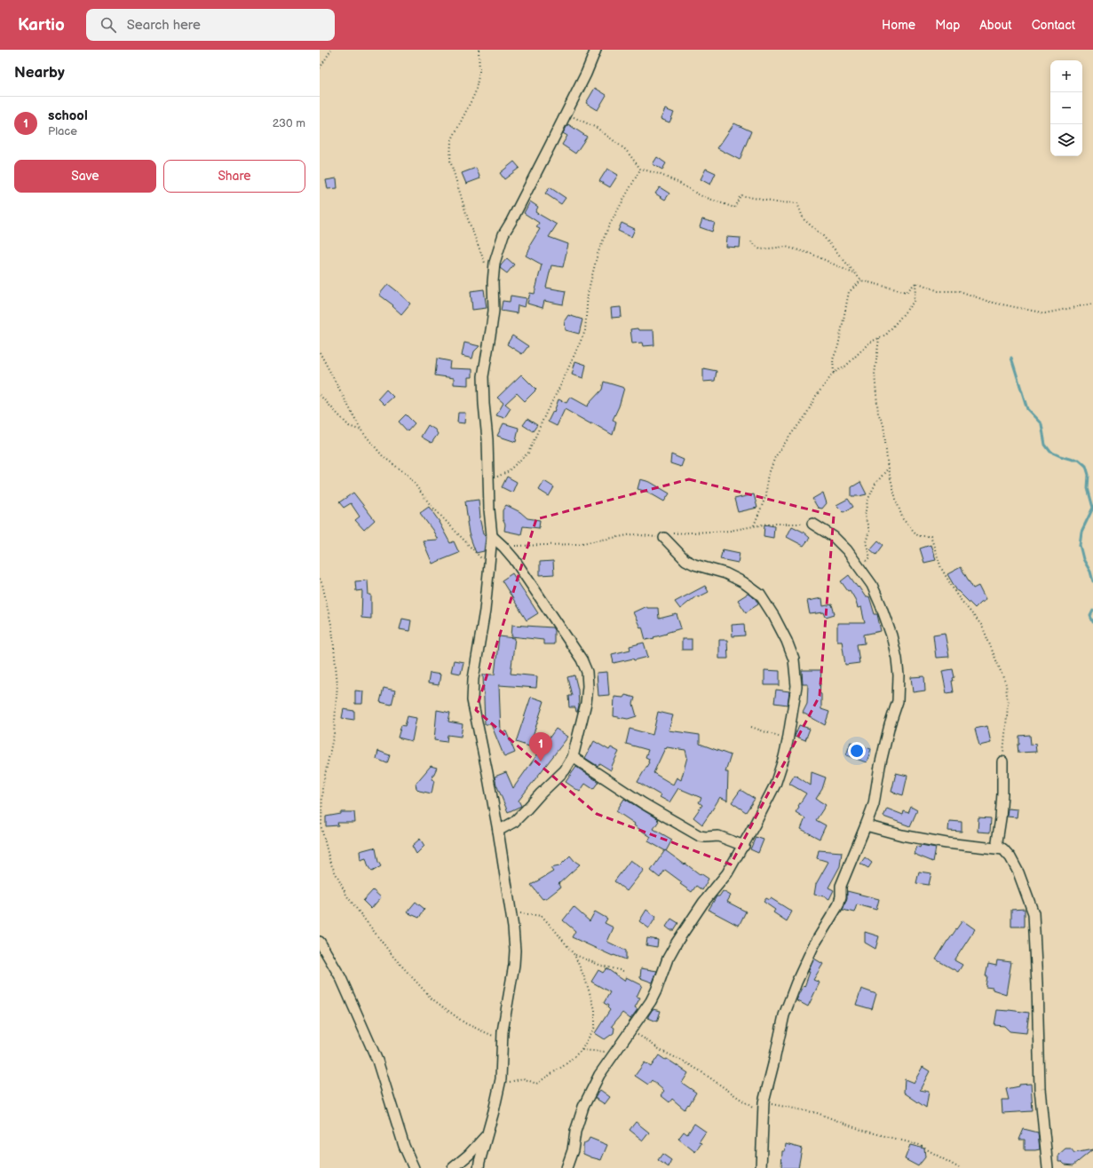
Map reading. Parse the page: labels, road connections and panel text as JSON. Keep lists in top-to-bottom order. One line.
{"page":{"header":"Kartio","search":"Search here","nav":["Home","Map","About","Contact"],"heading":"Nearby","map_buttons":["+","−"],"list":[{"mark":"1","name":"school","note":"Place","value":"230 m"}],"buttons":["Save","Share"],"pins":"1"}}
